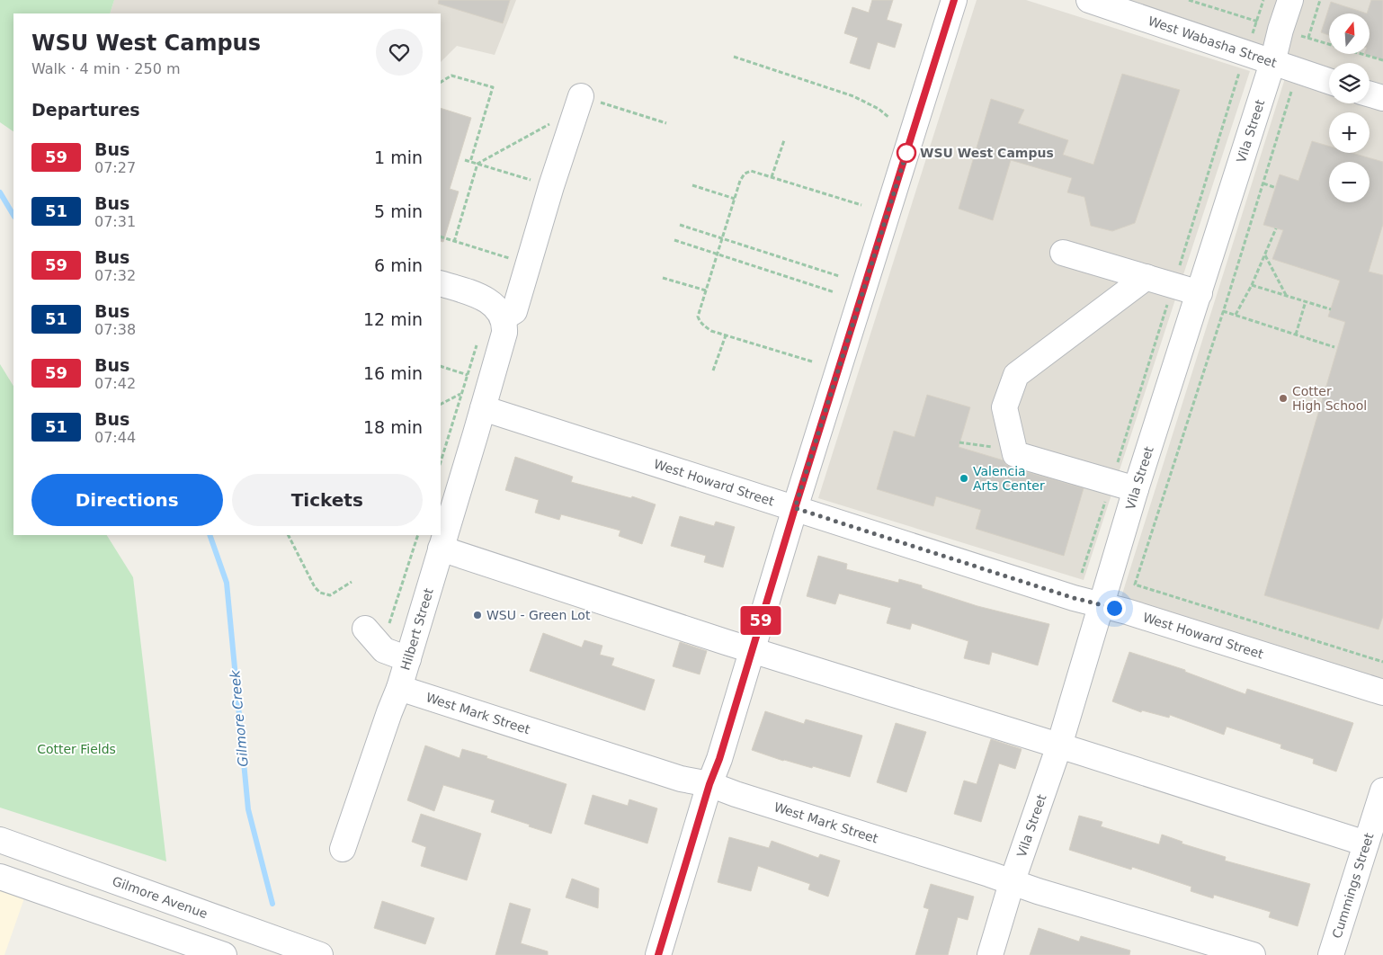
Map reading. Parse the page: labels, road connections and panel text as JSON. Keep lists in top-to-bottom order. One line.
{"streets":{"street":["West Wabasha Street","Vila Street","West Howard Street","Hilbert Street","West Mark Street","Cummings Street","Gilmore Avenue"]},"crossings":[["West Wabasha Street","Vila Street"],["Vila Street","West Howard Street"],["Vila Street","West Mark Street"],["West Howard Street","Hilbert Street"],["Hilbert Street","West Mark Street"]],"water":["Gilmore Creek"],"parks":["Cotter Fields"],"places":["WSU West Campus","Cotter High School","Valencia Arts Center","WSU - Green Lot"],"lines":["bus line 59"],"north":"top","page":{"on_map":"59","map_buttons":["+","−"],"heading":[["WSU West Campus","Walk · 4 min · 250 m"],"Departures"],"list":[{"mark":"59","name":"Bus","note":"07:27","value":"1 min"},{"mark":"51","name":"Bus","note":"07:31","value":"5 min"},{"mark":"59","name":"Bus","note":"07:32","value":"6 min"},{"mark":"51","name":"Bus","note":"07:38","value":"12 min"},{"mark":"59","name":"Bus","note":"07:42","value":"16 min"},{"mark":"51","name":"Bus","note":"07:44","value":"18 min"}],"buttons":["Directions","Tickets"]}}
